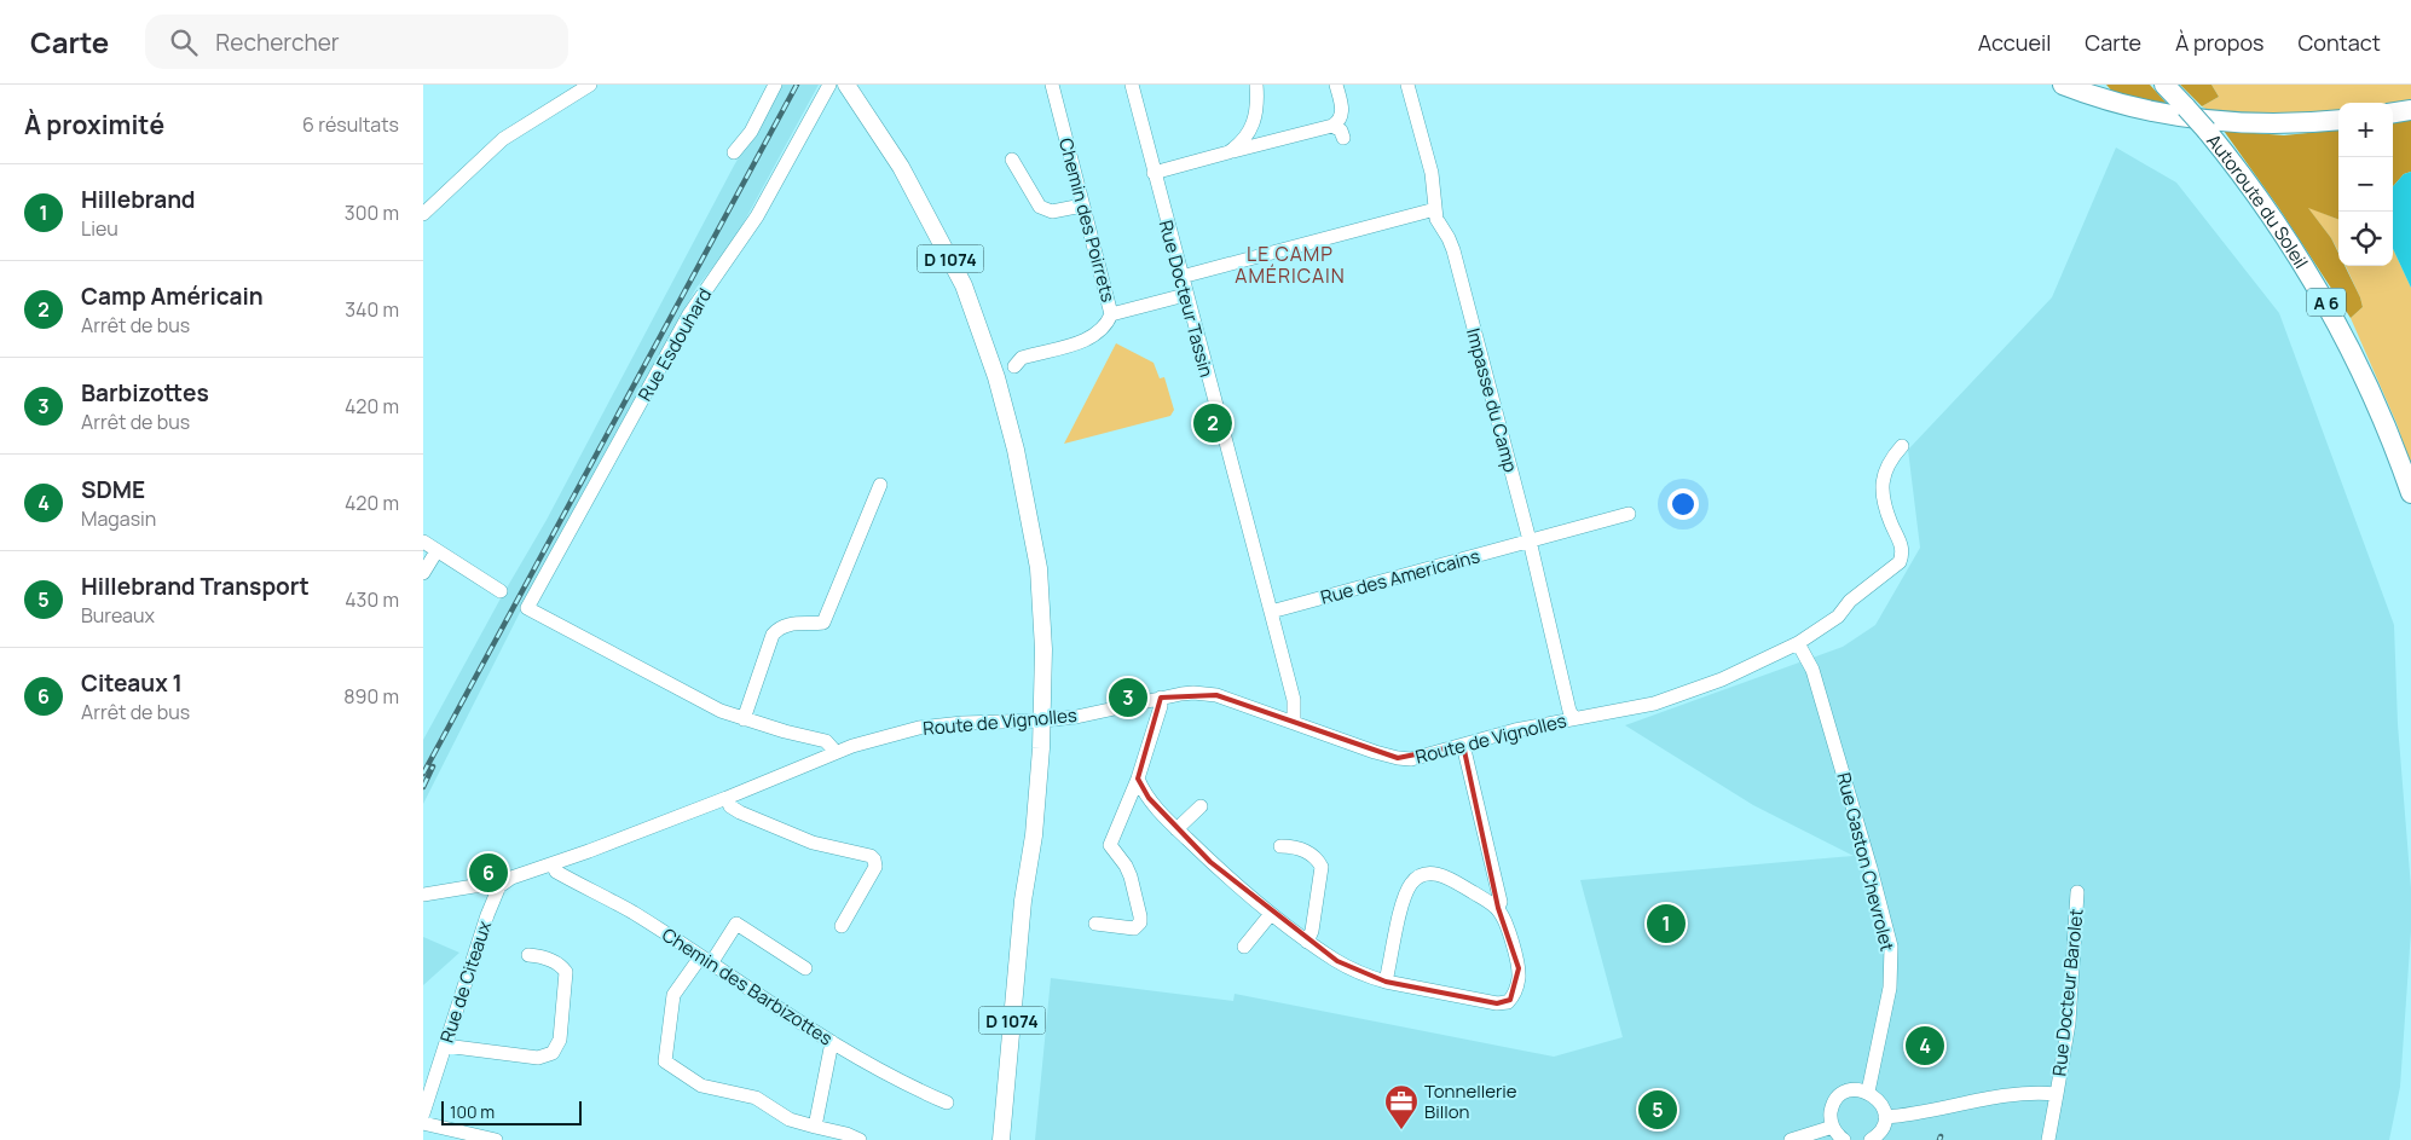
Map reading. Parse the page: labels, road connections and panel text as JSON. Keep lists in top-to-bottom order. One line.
{"streets":{"highway":["Autoroute du Soleil","A 6"],"main road":["D 1074"],"street":["Chemin des Poirrets","Rue Docteur Tassin","Rue Esdouhard","Impasse du Camp","Rue des Americains","Route de Vignolles","Rue Gaston Chevrolet","Rue de Citeaux","Chemin des Barbizottes","Rue Docteur Barolet"]},"crossings":[["D 1074","Route de Vignolles"],["Rue Docteur Tassin","Rue des Americains"],["Rue Docteur Tassin","Route de Vignolles"],["Impasse du Camp","Rue des Americains"],["Impasse du Camp","Route de Vignolles"],["Route de Vignolles","Rue Gaston Chevrolet"],["Route de Vignolles","Rue de Citeaux"],["Route de Vignolles","Chemin des Barbizottes"]],"districts":["LE CAMP AMÉRICAIN"],"places":{"office":["Tonnellerie Billon"]},"scale_bar":"100 m","page":{"header":"Carte","search":"Rechercher","nav":["Accueil","Carte","À propos","Contact"],"heading":["À proximité","6 résultats"],"map_buttons":["+","−"],"list":[{"mark":"1","name":"Hillebrand","note":"Lieu","value":"300 m"},{"mark":"2","name":"Camp Américain","note":"Arrêt de bus","value":"340 m"},{"mark":"3","name":"Barbizottes","note":"Arrêt de bus","value":"420 m"},{"mark":"4","name":"SDME","note":"Magasin","value":"420 m"},{"mark":"5","name":"Hillebrand Transport","note":"Bureaux","value":"430 m"},{"mark":"6","name":"Citeaux 1","note":"Arrêt de bus","value":"890 m"}],"pins":["2","3","6","1","4","5"],"scale":"100 m"}}
